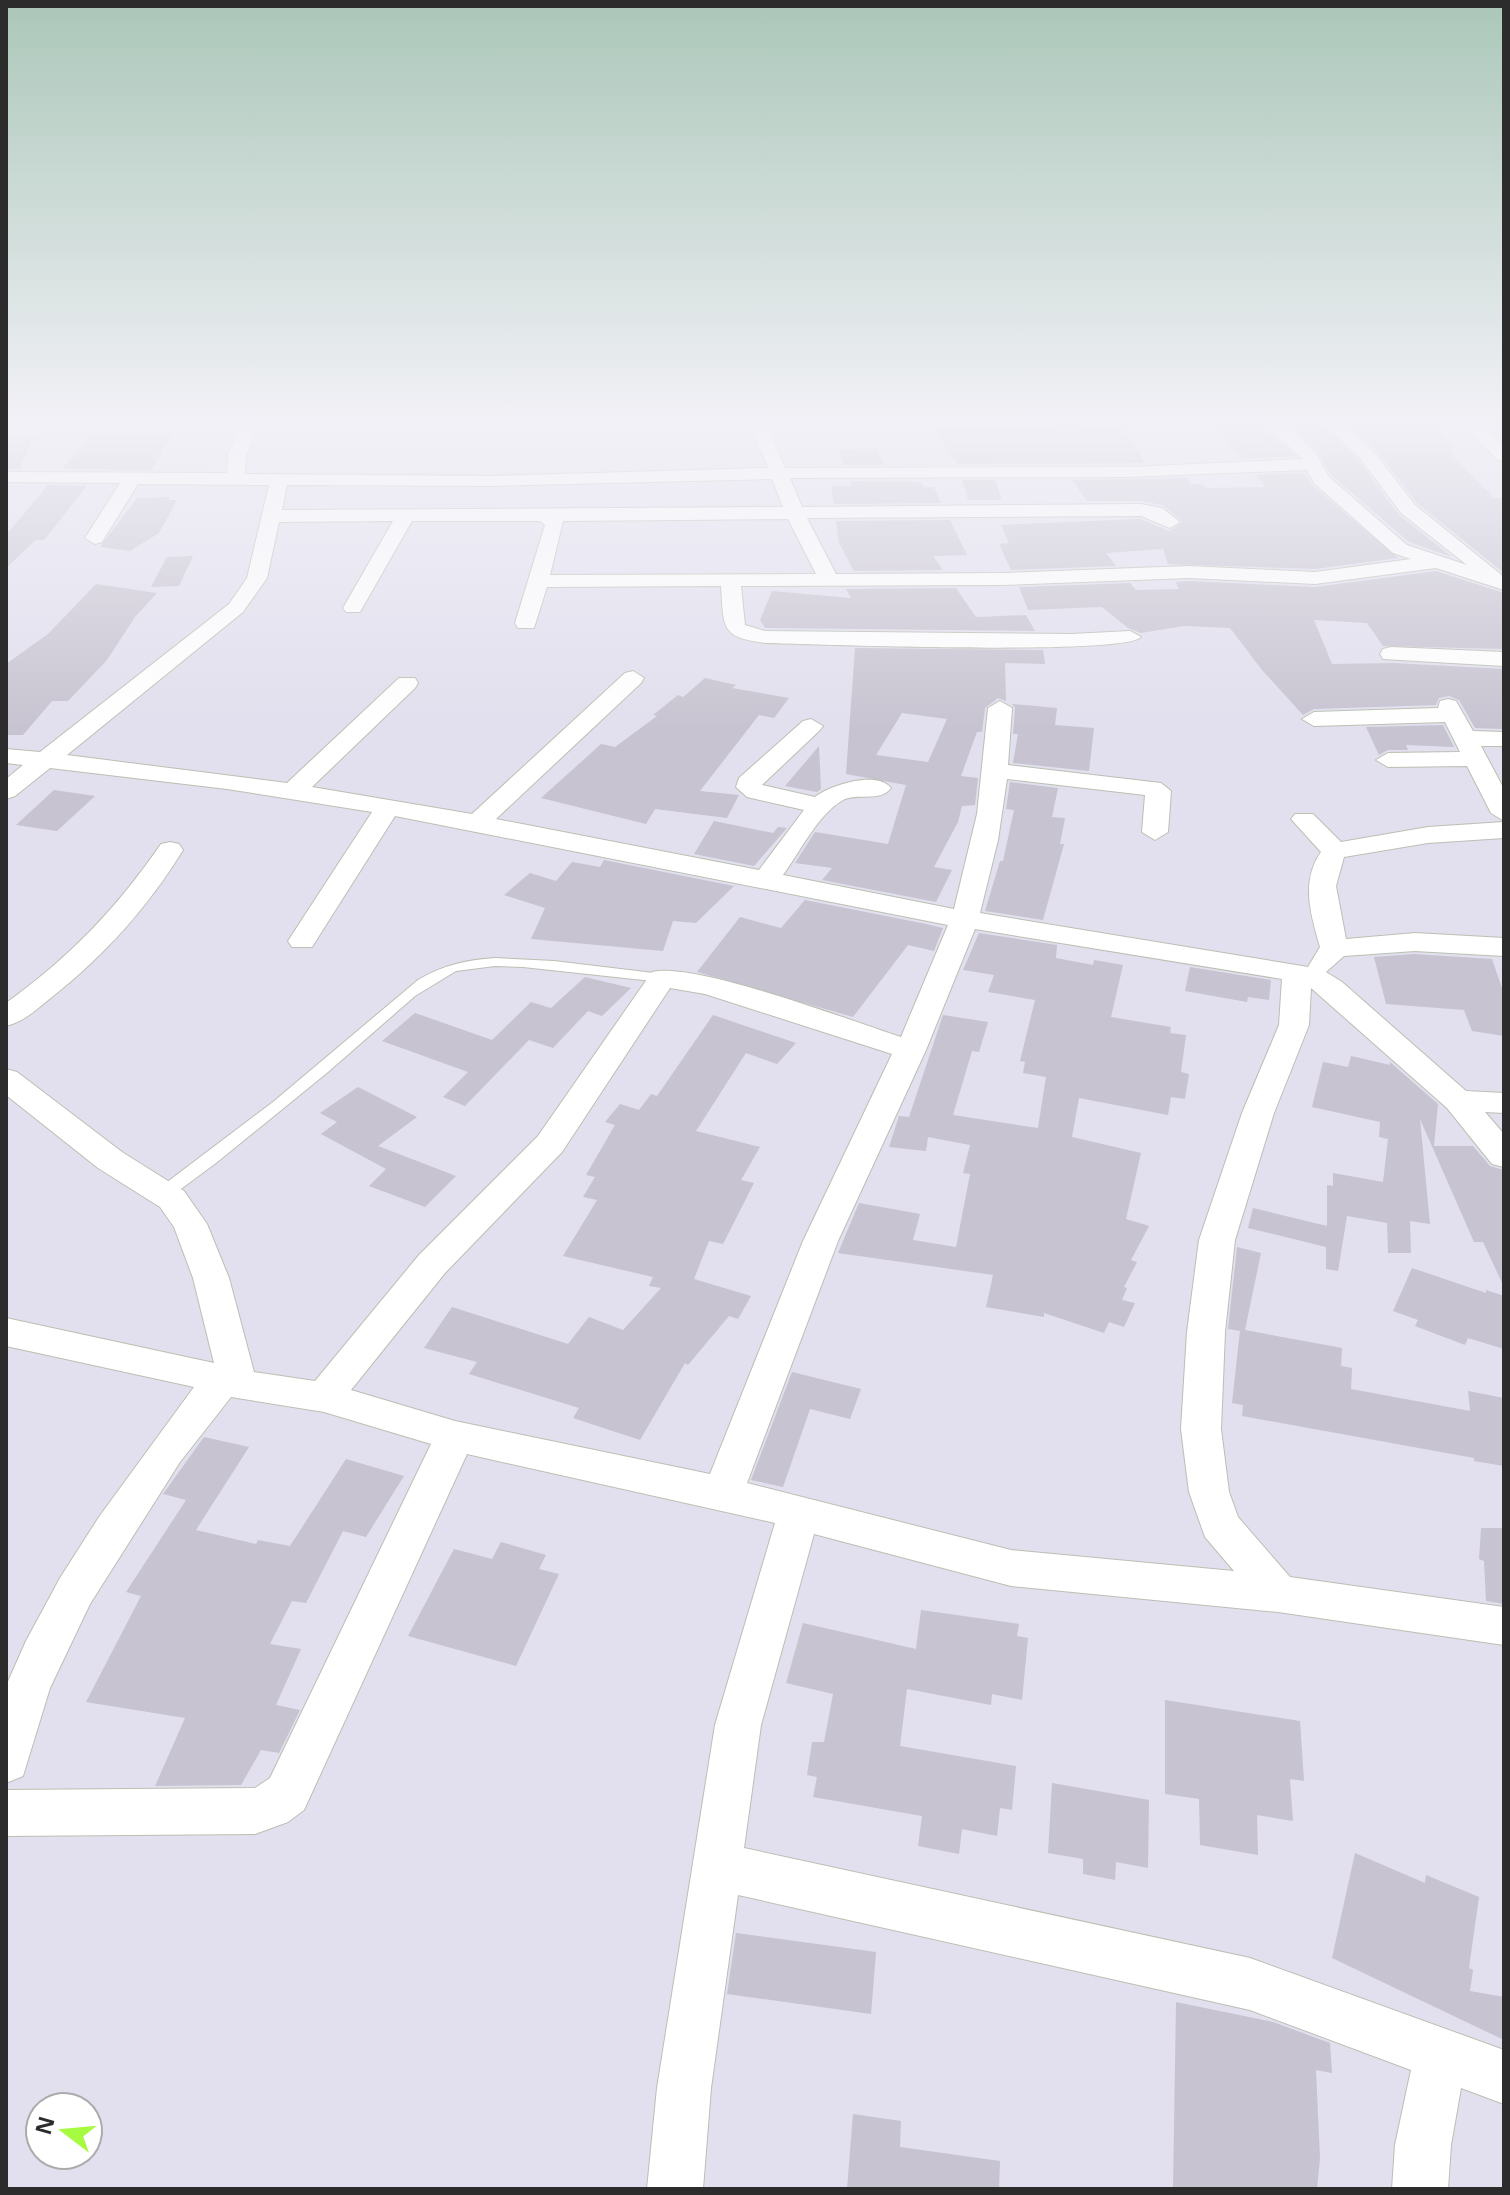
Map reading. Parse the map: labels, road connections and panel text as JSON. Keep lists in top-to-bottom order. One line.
{"north":"left"}
